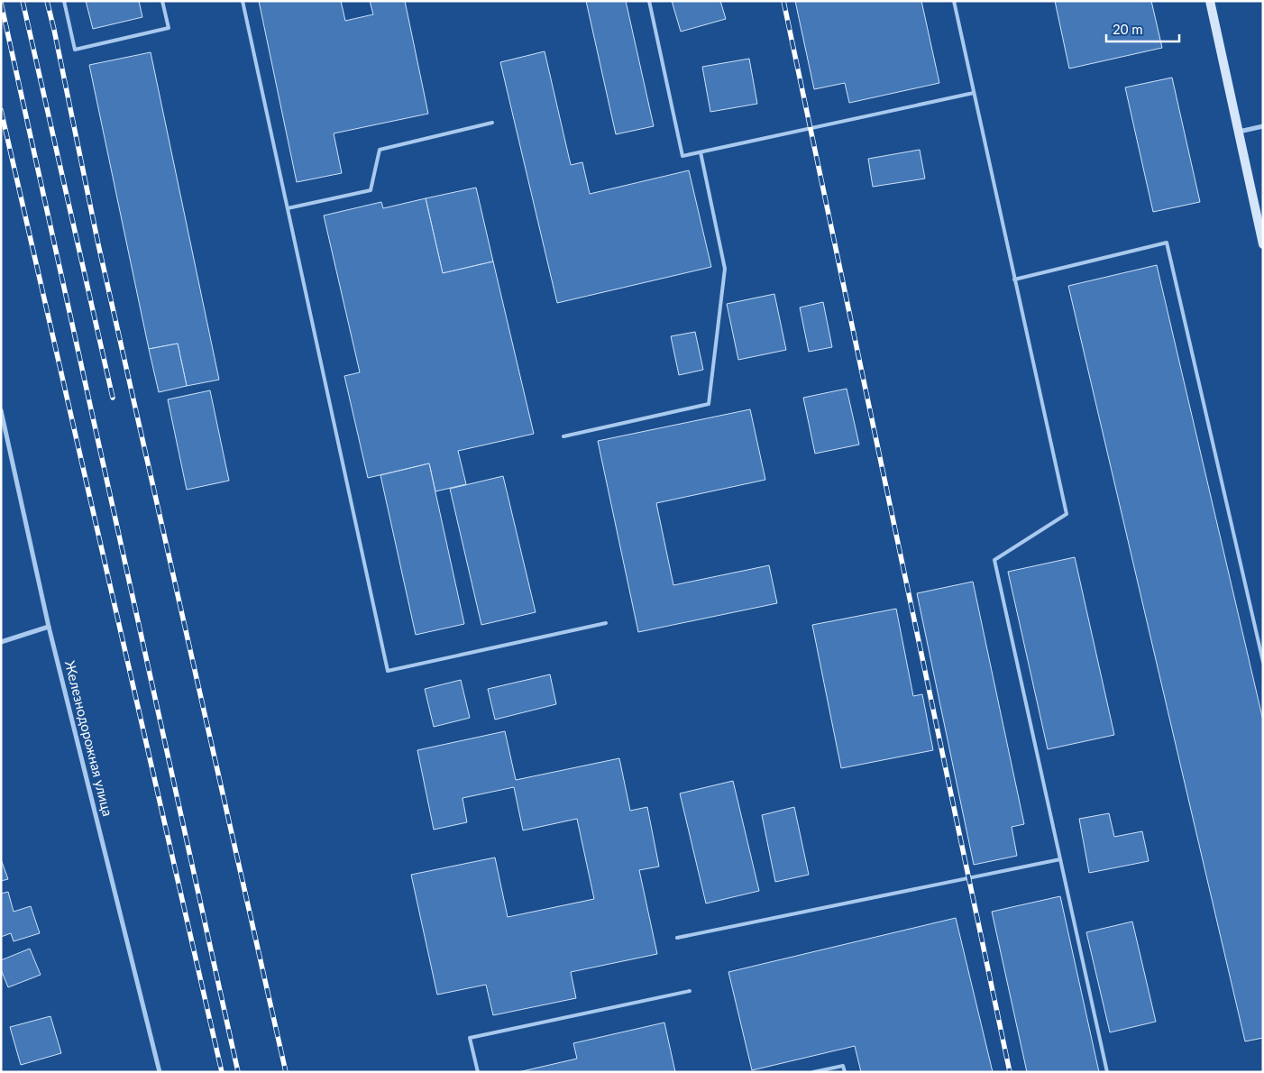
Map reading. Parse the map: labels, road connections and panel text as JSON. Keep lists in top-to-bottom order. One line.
{"streets":{"street":["Железнодорожная улица"]},"scale_bar":"20 m"}
